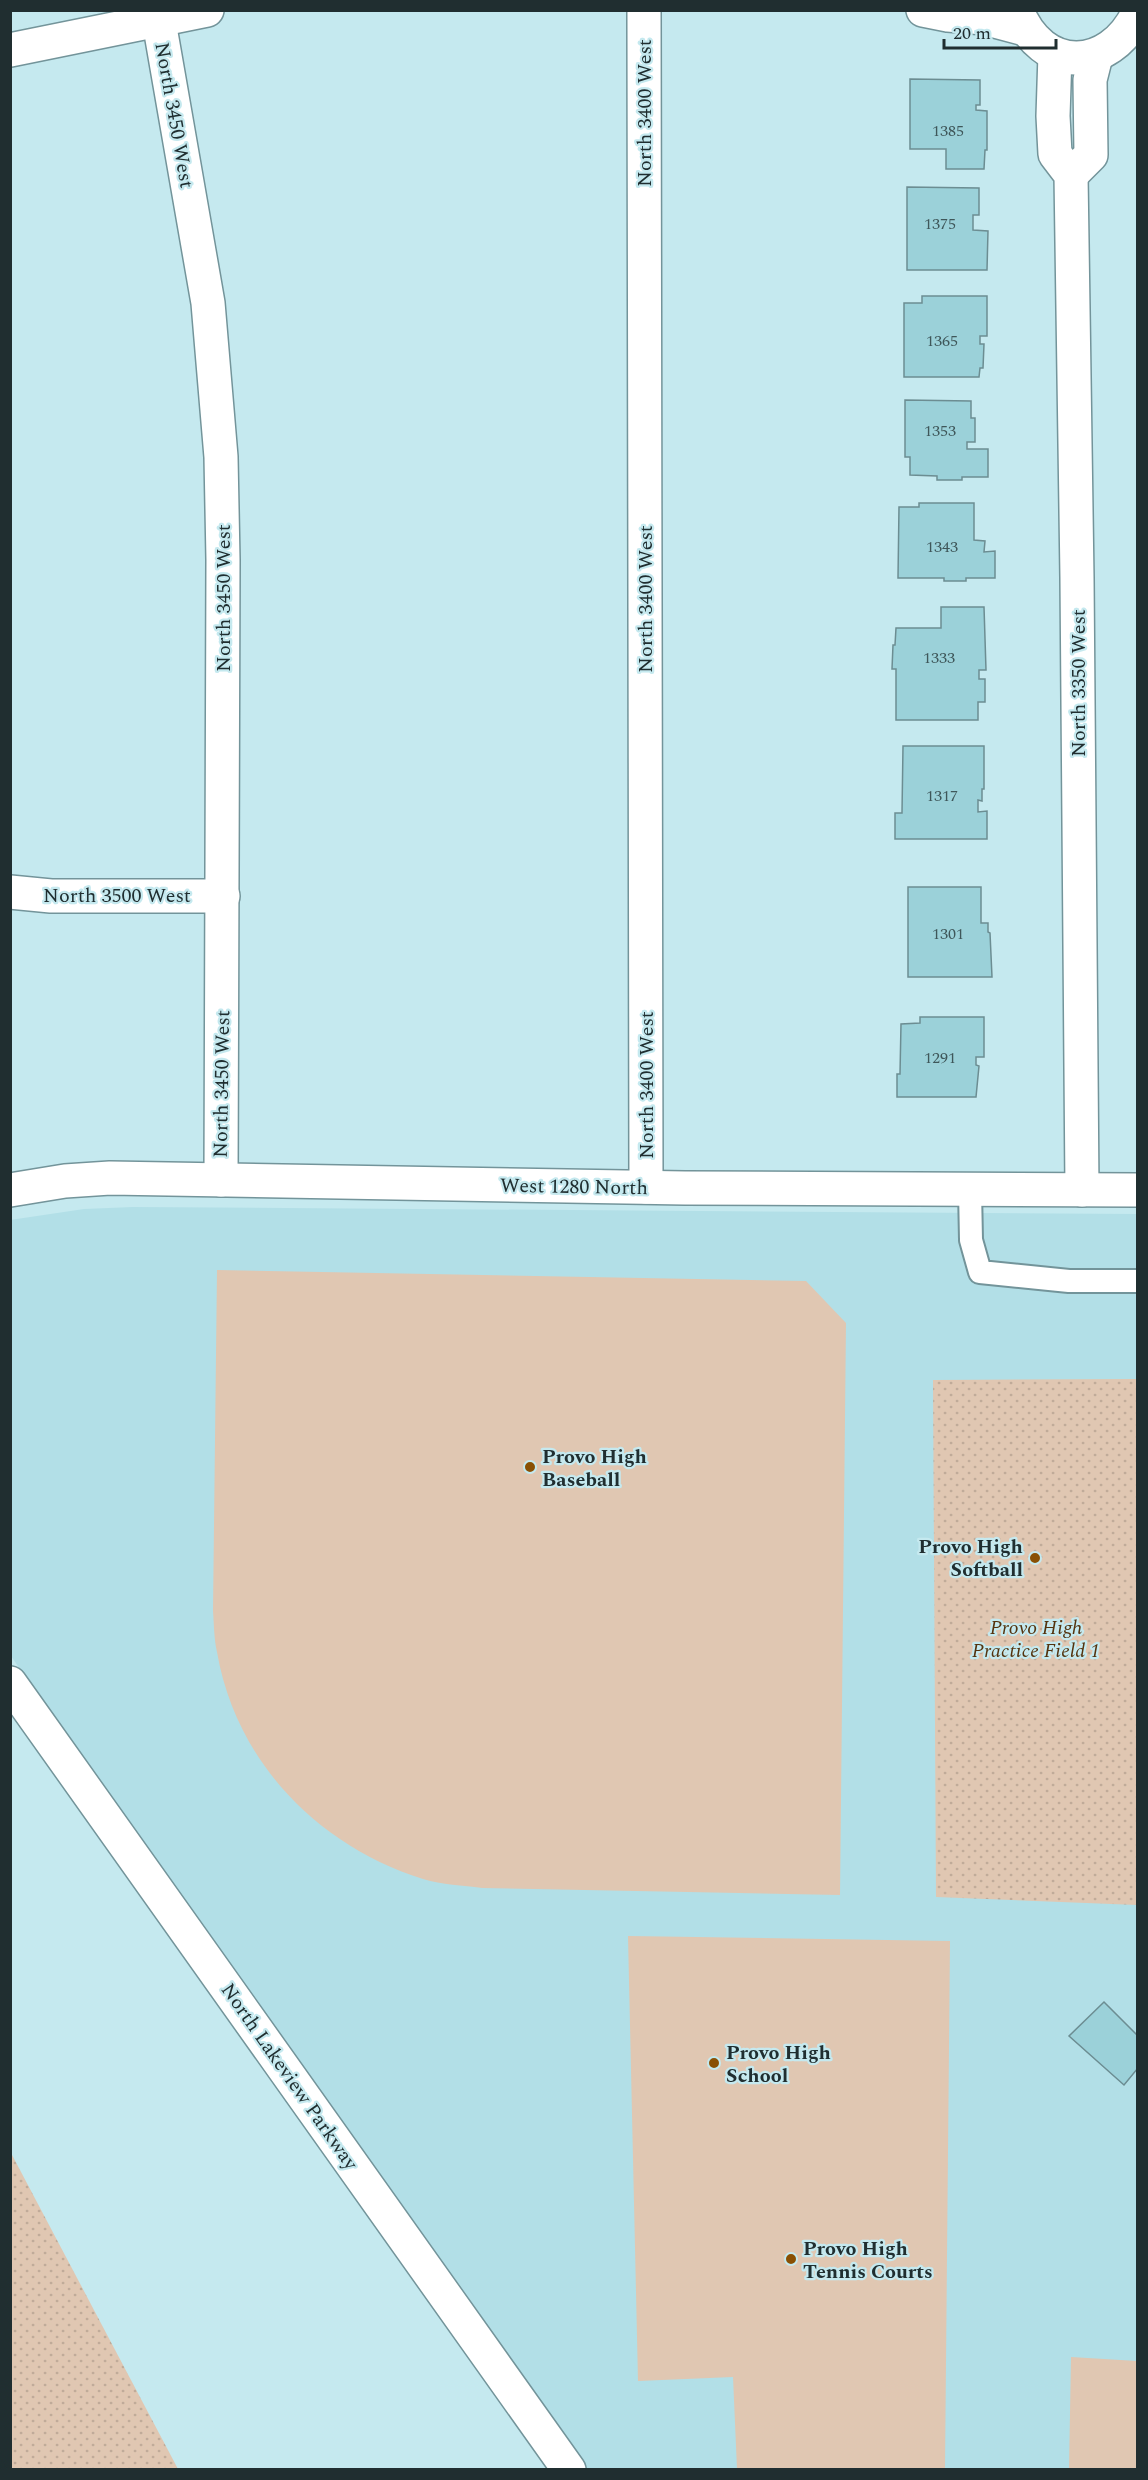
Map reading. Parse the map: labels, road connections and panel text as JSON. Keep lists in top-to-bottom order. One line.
{"streets":{"street":["North 3400 West","North 3450 West","North 3350 West","North 3500 West","West 1280 North","North Lakeview Parkway"]},"crossings":[["North 3400 West","West 1280 North"],["North 3450 West","North 3500 West"],["North 3450 West","West 1280 North"],["North 3350 West","West 1280 North"]],"parks":["Provo High Practice Field 1"],"places":["Provo High Baseball","Provo High Softball","Provo High School","Provo High Tennis Courts"],"house_numbers":["1385","1375","1365","1353","1343","1333","1317","1301","1291"],"scale_bar":"20 m"}
